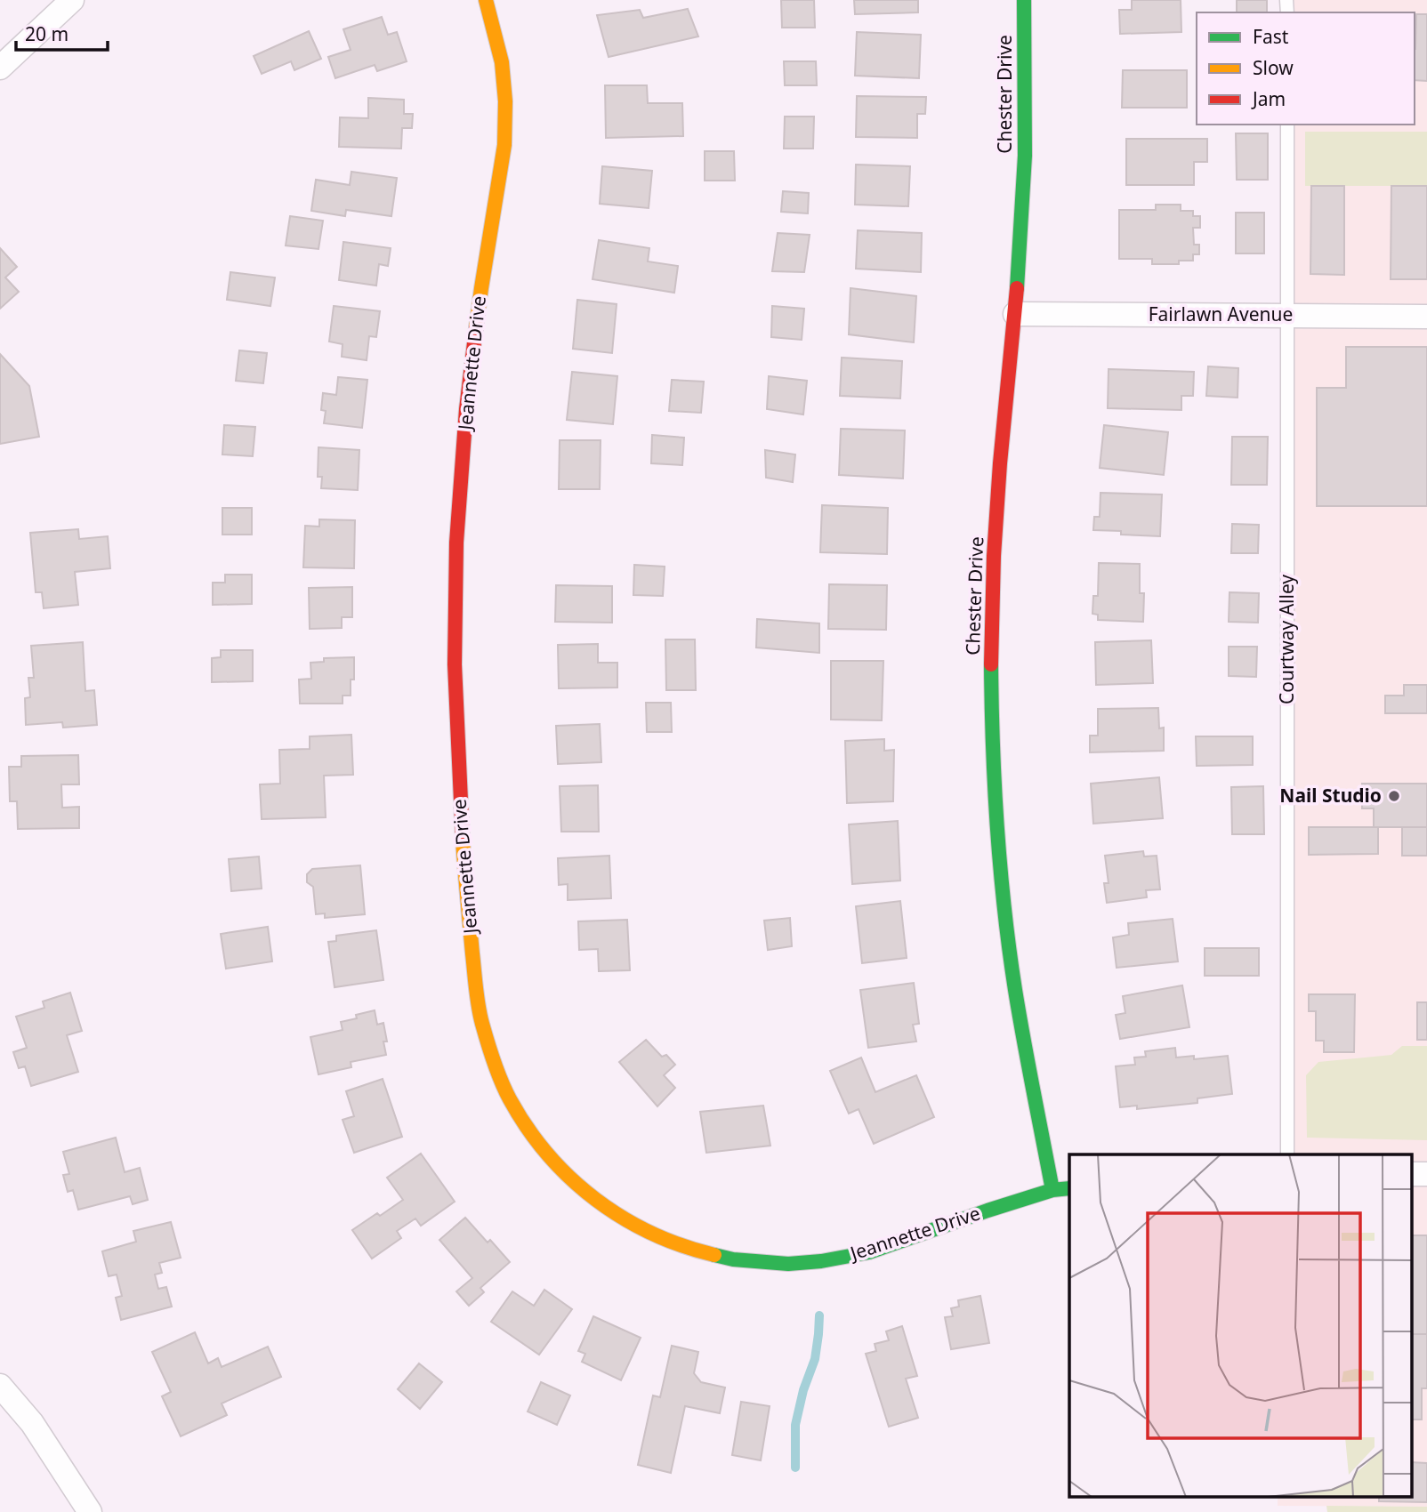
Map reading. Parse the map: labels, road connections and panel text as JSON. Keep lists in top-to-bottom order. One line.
{"streets":{"street":["Chester Drive","Fairlawn Avenue","Jeannette Drive"],"lane":["Courtway Alley"]},"crossings":[["Chester Drive","Fairlawn Avenue"],["Chester Drive","Jeannette Drive"],["Fairlawn Avenue","Courtway Alley"]],"places":["Nail Studio"],"legend":["Fast","Slow","Jam"],"scale_bar":"20 m"}
